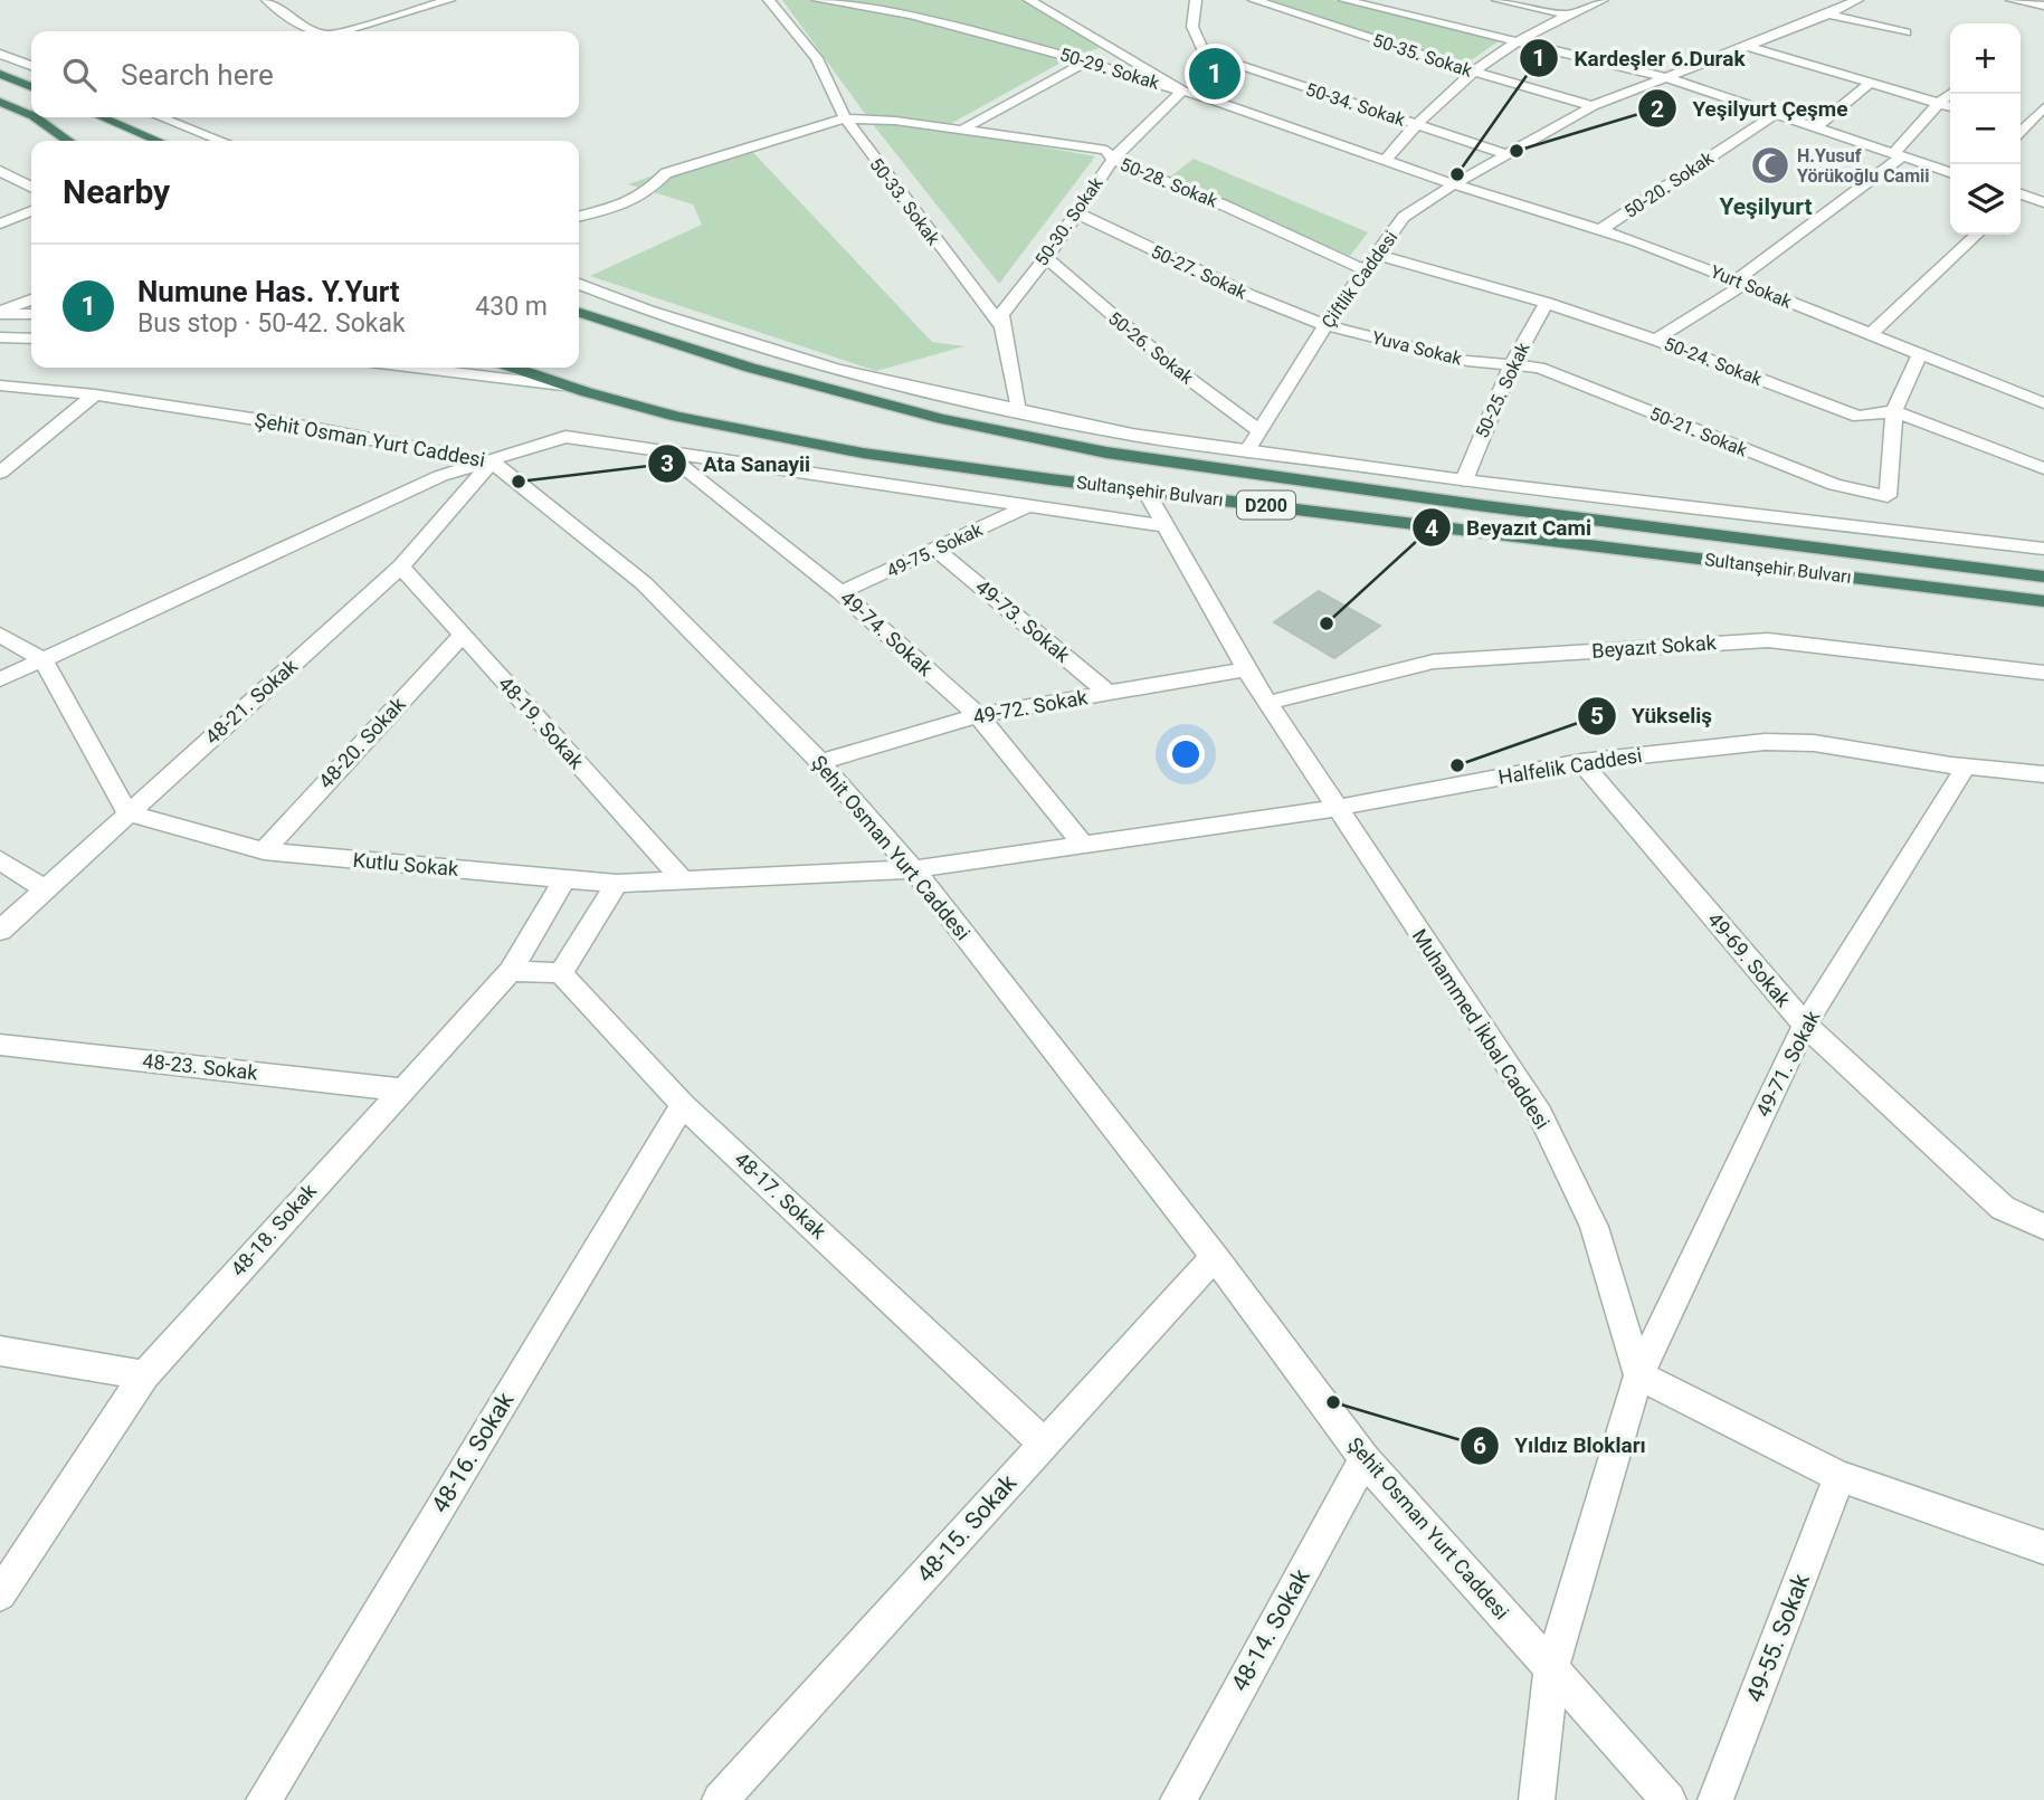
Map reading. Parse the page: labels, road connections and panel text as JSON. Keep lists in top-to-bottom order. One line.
{"streets":{"highway":["Sultanşehir Bulvarı","D200"],"street":["50-35. Sokak","50-29. Sokak","50-34. Sokak","50-28. Sokak","50-20. Sokak","50-33. Sokak","50-30. Sokak","50-27. Sokak","Çiftlik Caddesi","Yurt Sokak","50-26. Sokak","Yuva Sokak","50-24. Sokak","50-25. Sokak","50-21. Sokak","Şehit Osman Yurt Caddesi","49-75. Sokak","49-73. Sokak","49-74. Sokak","Beyazıt Sokak","48-21. Sokak","49-72. Sokak","48-19. Sokak","48-20. Sokak","Halfelik Caddesi","Kutlu Sokak","49-69. Sokak","Muhammed İkbal Caddesi","49-71. Sokak","48-23. Sokak","48-17. Sokak","48-18. Sokak","48-16. Sokak","48-15. Sokak","48-14. Sokak","49-55. Sokak"]},"crossings":[["50-35. Sokak","Çiftlik Caddesi"],["50-29. Sokak","50-30. Sokak"],["50-29. Sokak","Çiftlik Caddesi"],["50-29. Sokak","Yurt Sokak"],["50-34. Sokak","Çiftlik Caddesi"],["50-28. Sokak","50-33. Sokak"],["50-28. Sokak","50-30. Sokak"],["50-28. Sokak","Çiftlik Caddesi"],["50-20. Sokak","Yurt Sokak"],["50-33. Sokak","50-30. Sokak"],["50-30. Sokak","50-27. Sokak"],["50-30. Sokak","50-26. Sokak"],["50-27. Sokak","Çiftlik Caddesi"],["50-27. Sokak","Yuva Sokak"],["Çiftlik Caddesi","Yurt Sokak"],["Çiftlik Caddesi","50-26. Sokak"],["Çiftlik Caddesi","Yuva Sokak"],["Çiftlik Caddesi","50-24. Sokak"],["Yuva Sokak","50-25. Sokak"],["Yuva Sokak","50-21. Sokak"],["50-24. Sokak","50-25. Sokak"],["50-24. Sokak","50-21. Sokak"],["50-25. Sokak","50-21. Sokak"],["Şehit Osman Yurt Caddesi","48-21. Sokak"],["Şehit Osman Yurt Caddesi","49-72. Sokak"],["Şehit Osman Yurt Caddesi","Halfelik Caddesi"],["Şehit Osman Yurt Caddesi","Kutlu Sokak"],["Şehit Osman Yurt Caddesi","48-15. Sokak"],["Şehit Osman Yurt Caddesi","48-14. Sokak"],["Sultanşehir Bulvarı","Muhammed İkbal Caddesi"],["49-75. Sokak","49-73. Sokak"],["49-75. Sokak","49-74. Sokak"],["49-73. Sokak","49-72. Sokak"],["49-74. Sokak","49-72. Sokak"],["49-74. Sokak","Halfelik Caddesi"],["Beyazıt Sokak","Muhammed İkbal Caddesi"],["48-21. Sokak","48-19. Sokak"],["48-21. Sokak","Kutlu Sokak"],["49-72. Sokak","Muhammed İkbal Caddesi"],["48-19. Sokak","48-20. Sokak"],["48-19. Sokak","Kutlu Sokak"],["48-20. Sokak","Kutlu Sokak"],["Halfelik Caddesi","Kutlu Sokak"],["Halfelik Caddesi","49-69. Sokak"],["Halfelik Caddesi","Muhammed İkbal Caddesi"],["Halfelik Caddesi","49-71. Sokak"],["Kutlu Sokak","48-18. Sokak"],["49-69. Sokak","49-71. Sokak"],["Muhammed İkbal Caddesi","49-71. Sokak"],["48-23. Sokak","48-18. Sokak"],["48-17. Sokak","48-16. Sokak"],["48-17. Sokak","48-15. Sokak"]],"districts":["Yeşilyurt"],"places":{"other":["Yeşilyurt Çeşme","Kardeşler 6.Durak","Ata Sanayii","Beyazıt Cami","Yükseliş","Yıldız Blokları"],"mosque":["H.Yusuf Yörükoğlu Camii"]},"page":{"map_buttons":["+","−"],"search":"Search here","pins":"1","heading":"Nearby","list":[{"mark":"1","name":"Numune Has. Y.Yurt","note":"Bus stop · 50-42. Sokak","value":"430 m"}]}}
